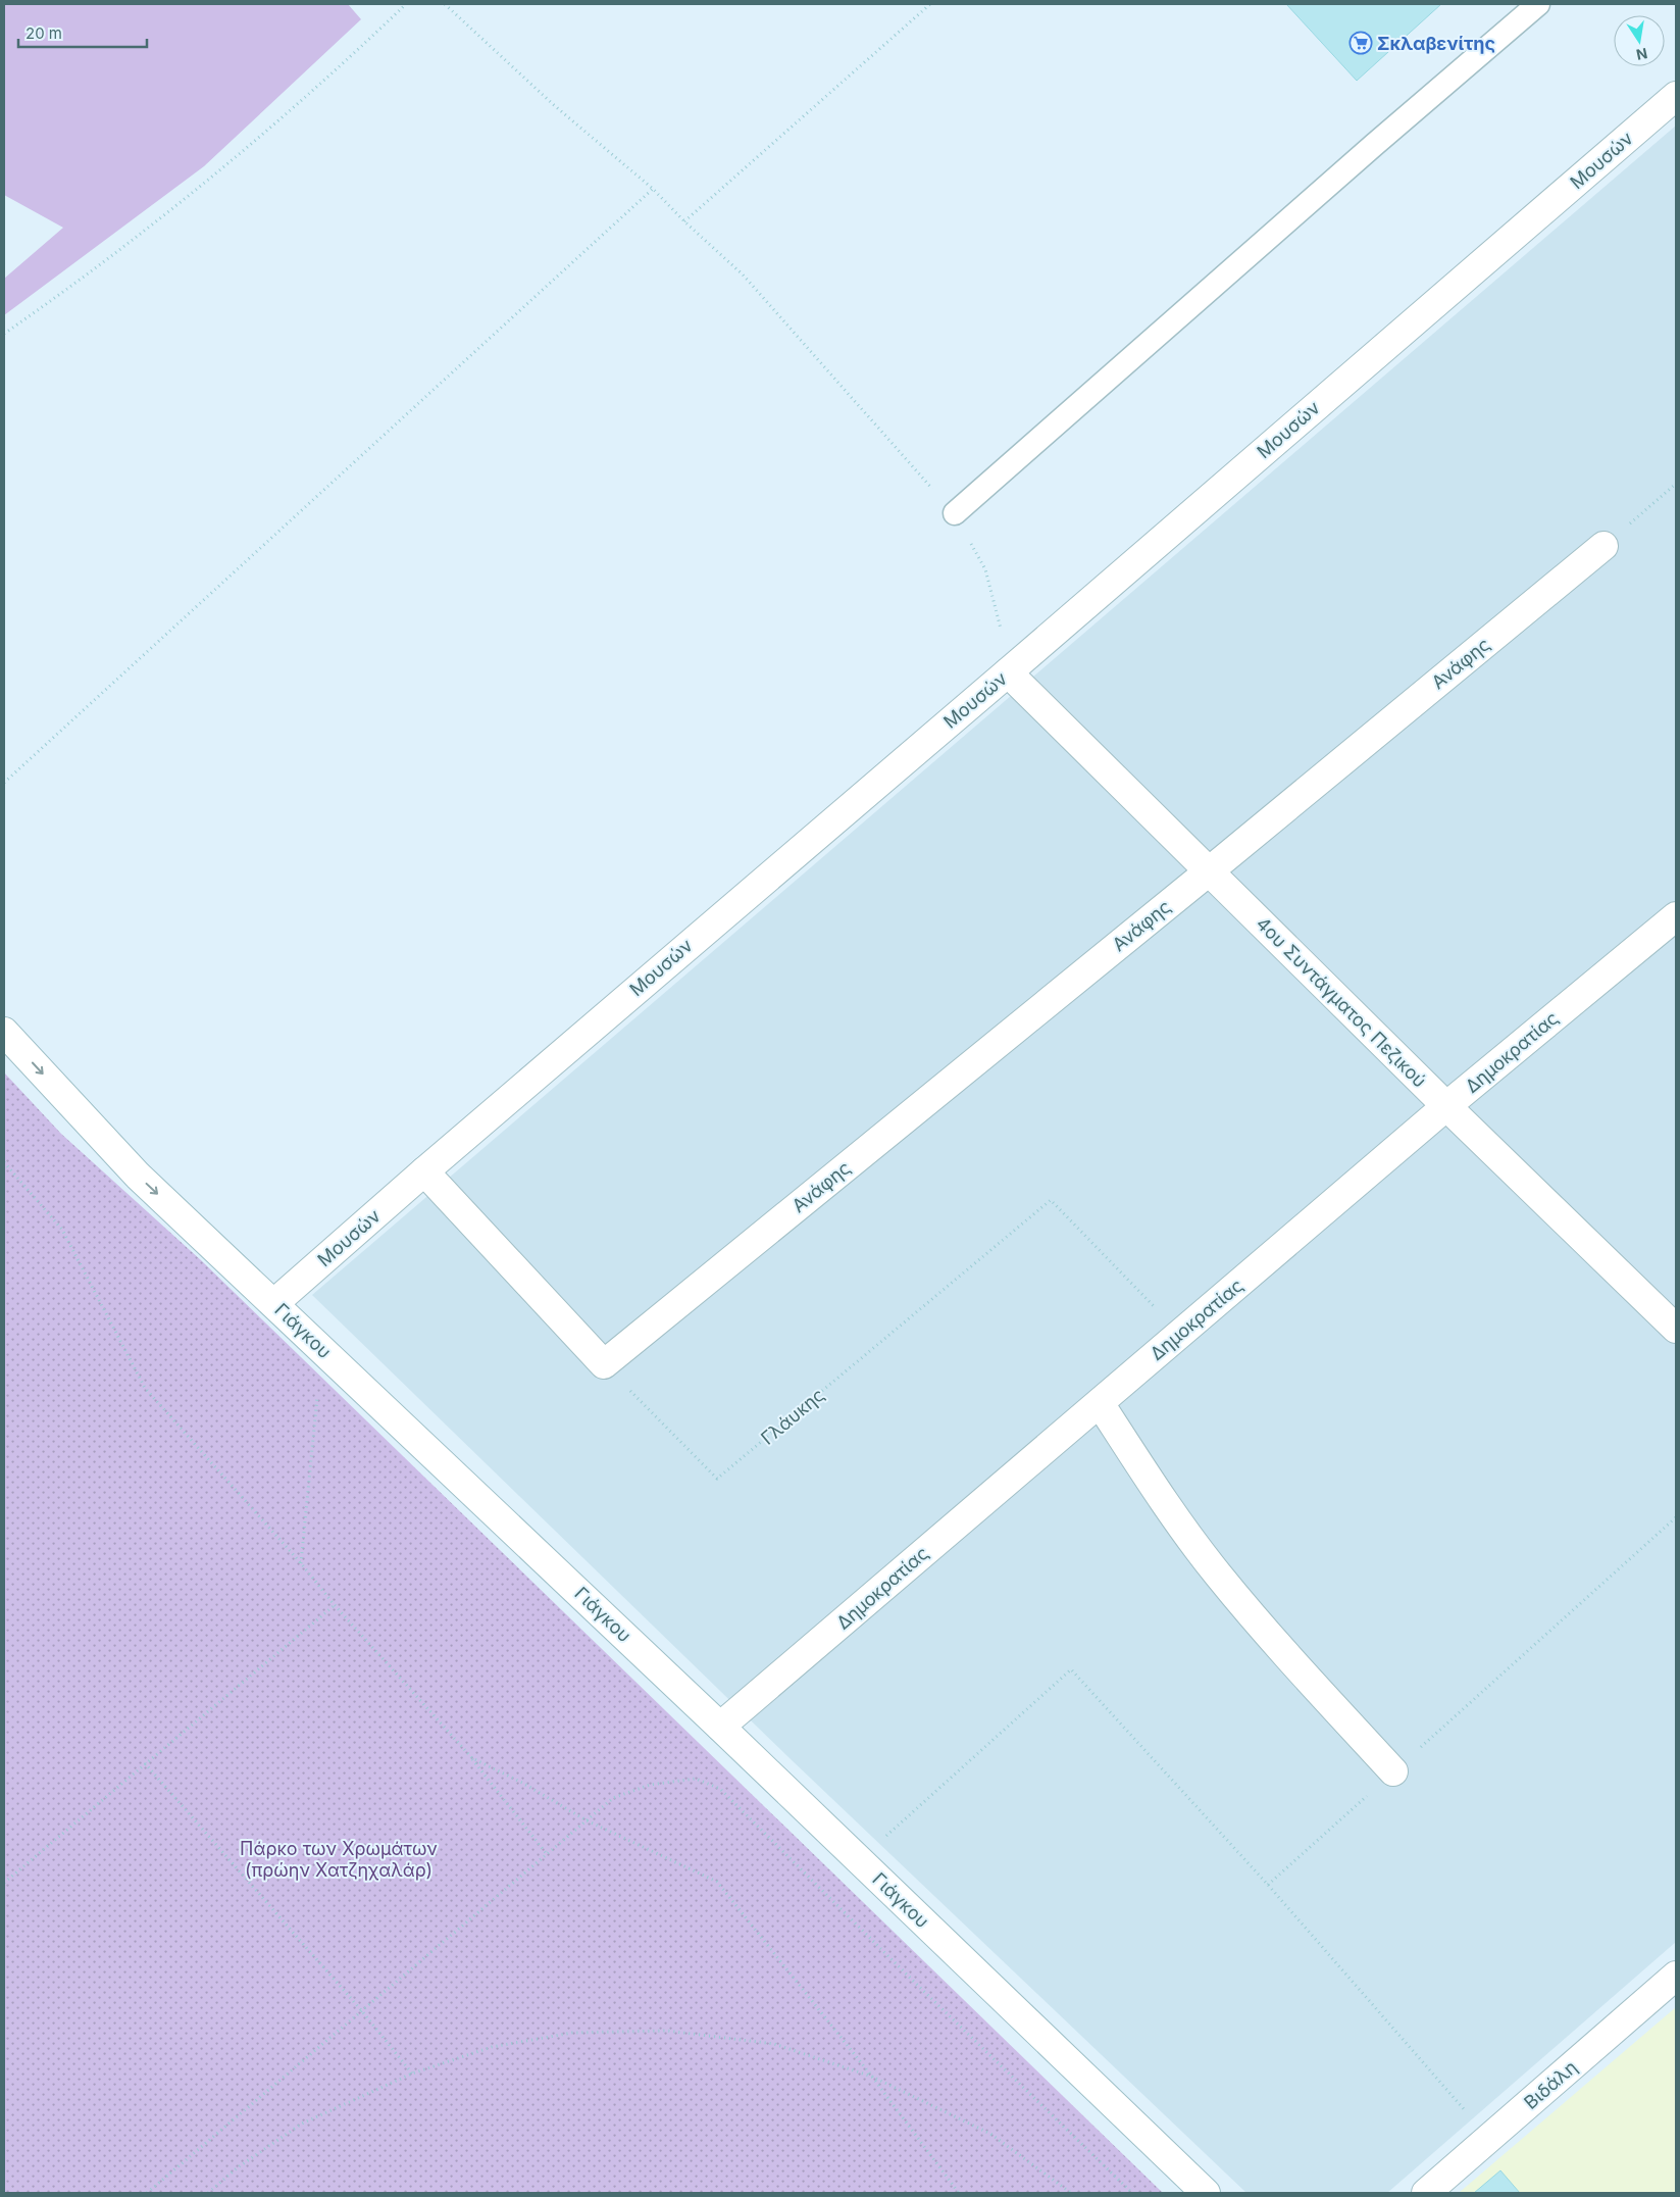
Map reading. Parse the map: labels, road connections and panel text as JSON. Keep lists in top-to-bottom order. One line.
{"streets":{"street":["Μουσών","Ανάφης","4ου Συντάγματος Πεζικού","Δημοκρατίας","Γιάγκου","Βιδάλη"],"path":["Γλάυκης"]},"crossings":[["Μουσών","4ου Συντάγματος Πεζικού"],["Μουσών","Γιάγκου"],["Ανάφης","4ου Συντάγματος Πεζικού"],["Ανάφης","Γλάυκης"],["4ου Συντάγματος Πεζικού","Δημοκρατίας"],["Δημοκρατίας","Γιάγκου"],["Δημοκρατίας","Γλάυκης"]],"parks":["Πάρκο των Χρωμάτων (πρώην Χατζηχαλάρ)"],"places":{"supermarket":["Σκλαβενίτης"]},"scale_bar":"20 m","north":"bottom"}
